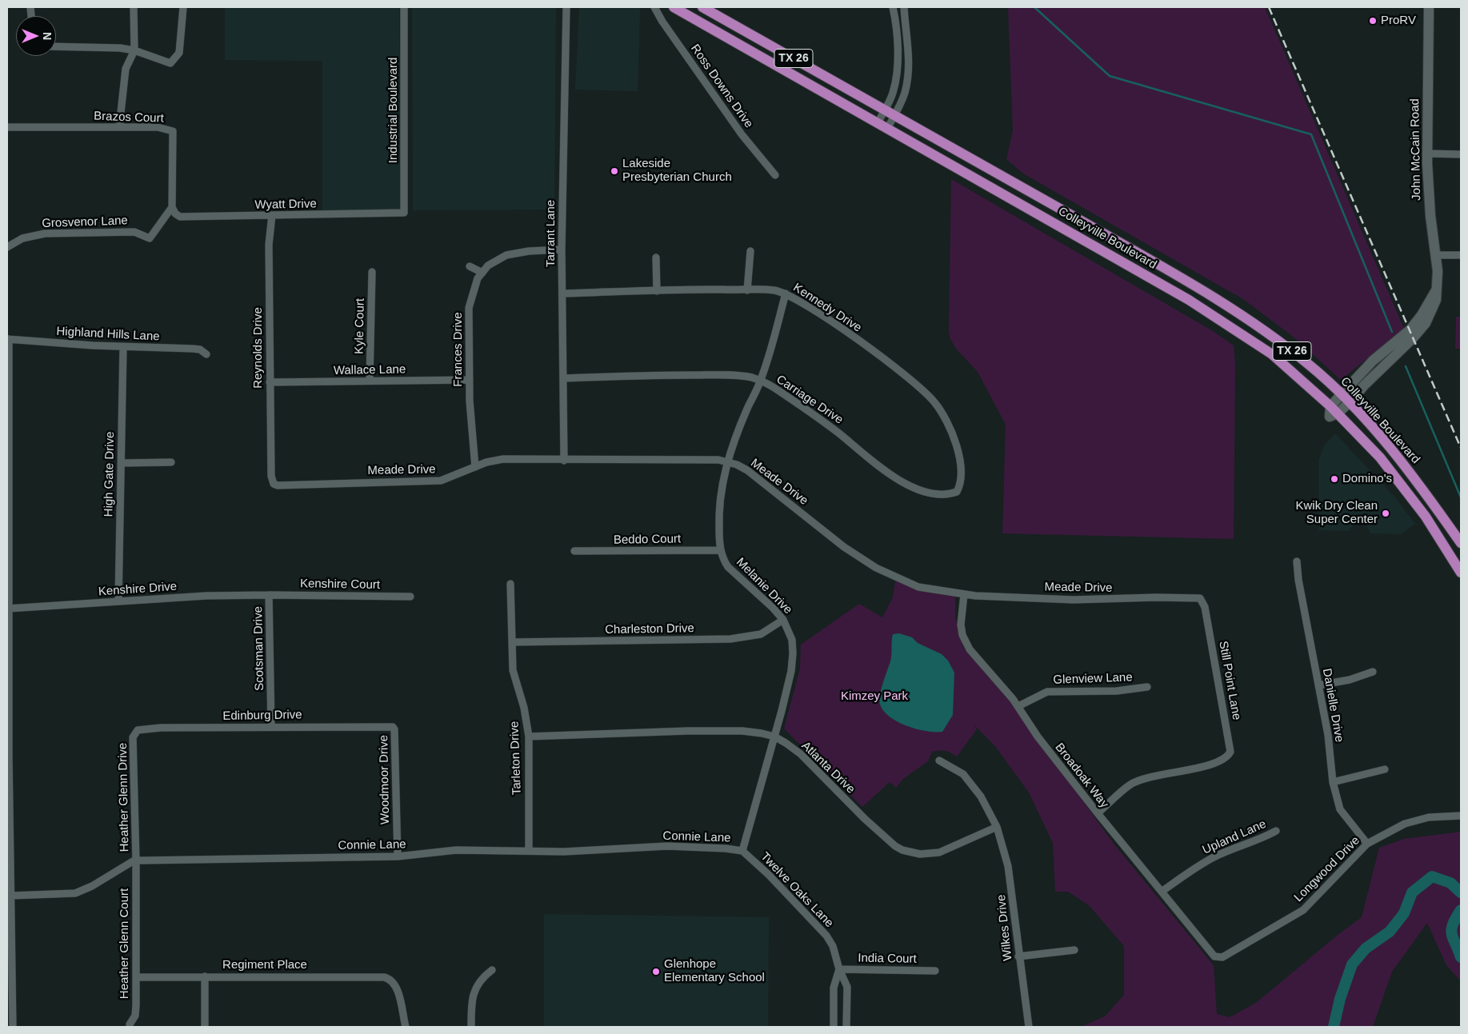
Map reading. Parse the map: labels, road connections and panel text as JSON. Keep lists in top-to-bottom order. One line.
{"streets":{"main road":["TX 26","John McCain Road","Colleyville Boulevard"],"street":["Ross Downs Drive","Industrial Boulevard","Brazos Court","Wyatt Drive","Grosvenor Lane","Tarrant Lane","Kennedy Drive","Kyle Court","Highland Hills Lane","Reynolds Drive","Frances Drive","Wallace Lane","Carriage Drive","Meade Drive","High Gate Drive","Beddo Court","Kenshire Court","Melanie Drive","Kenshire Drive","Charleston Drive","Scotsman Drive","Glenview Lane","Still Point Lane","Danielle Drive","Edinburg Drive","Tarleton Drive","Atlanta Drive","Broadoak Way","Woodmoor Drive","Heather Glenn Drive","Connie Lane","Upland Lane","Longwood Drive","Twelve Oaks Lane","Wilkes Drive","Heather Glenn Court","India Court","Regiment Place"]},"crossings":[["Industrial Boulevard","Wyatt Drive"],["Brazos Court","Wyatt Drive"],["Brazos Court","Grosvenor Lane"],["John McCain Road","Colleyville Boulevard"],["Wyatt Drive","Grosvenor Lane"],["Wyatt Drive","Reynolds Drive"],["Tarrant Lane","Kennedy Drive"],["Tarrant Lane","Frances Drive"],["Tarrant Lane","Carriage Drive"],["Tarrant Lane","Meade Drive"],["Kennedy Drive","Carriage Drive"],["Kennedy Drive","Melanie Drive"],["Kyle Court","Wallace Lane"],["Highland Hills Lane","High Gate Drive"],["Reynolds Drive","Wallace Lane"],["Reynolds Drive","Meade Drive"],["Frances Drive","Wallace Lane"],["Frances Drive","Meade Drive"],["Carriage Drive","Melanie Drive"],["Meade Drive","Melanie Drive"],["Meade Drive","Still Point Lane"],["Meade Drive","Broadoak Way"],["High Gate Drive","Kenshire Drive"],["Beddo Court","Melanie Drive"],["Kenshire Court","Kenshire Drive"],["Kenshire Court","Scotsman Drive"],["Melanie Drive","Charleston Drive"],["Melanie Drive","Atlanta Drive"],["Melanie Drive","Connie Lane"],["Melanie Drive","Twelve Oaks Lane"],["Kenshire Drive","Scotsman Drive"],["Charleston Drive","Tarleton Drive"],["Scotsman Drive","Edinburg Drive"],["Glenview Lane","Broadoak Way"],["Still Point Lane","Broadoak Way"],["Danielle Drive","Longwood Drive"],["Edinburg Drive","Woodmoor Drive"],["Edinburg Drive","Heather Glenn Drive"],["Tarleton Drive","Atlanta Drive"],["Tarleton Drive","Connie Lane"],["Atlanta Drive","Wilkes Drive"],["Broadoak Way","Upland Lane"],["Broadoak Way","Longwood Drive"],["Woodmoor Drive","Connie Lane"],["Heather Glenn Drive","Connie Lane"],["Heather Glenn Drive","Heather Glenn Court"],["Connie Lane","Twelve Oaks Lane"],["Connie Lane","Heather Glenn Court"],["Twelve Oaks Lane","India Court"],["Heather Glenn Court","Regiment Place"]],"parks":["Kimzey Park"],"places":["ProRV","Lakeside Presbyterian Church","Domino's","Kwik Dry Clean Super Center","Glenhope Elementary School"],"north":"right"}
